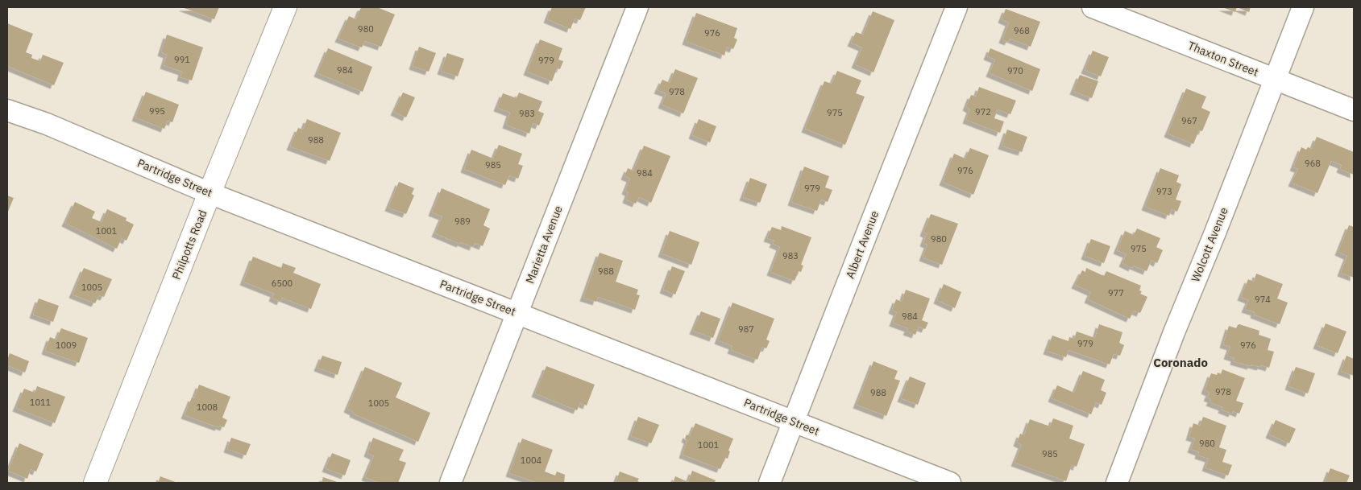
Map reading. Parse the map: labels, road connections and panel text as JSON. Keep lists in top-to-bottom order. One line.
{"streets":{"street":["Thaxton Street","Partridge Street","Philpotts Road","Marietta Avenue","Albert Avenue","Wolcott Avenue"]},"crossings":[["Thaxton Street","Wolcott Avenue"],["Partridge Street","Philpotts Road"],["Partridge Street","Marietta Avenue"],["Partridge Street","Albert Avenue"]],"districts":["Coronado"],"house_numbers":["980","968","976","991","979","984","970","978","995","972","975","983","967","988","968","985","976","984","979","973","989","1001","980","975","983","988","6500","1005","977","974","984","987","979","1009","976","978","988","1011","1005","1008","980","1001","985","1004"]}
